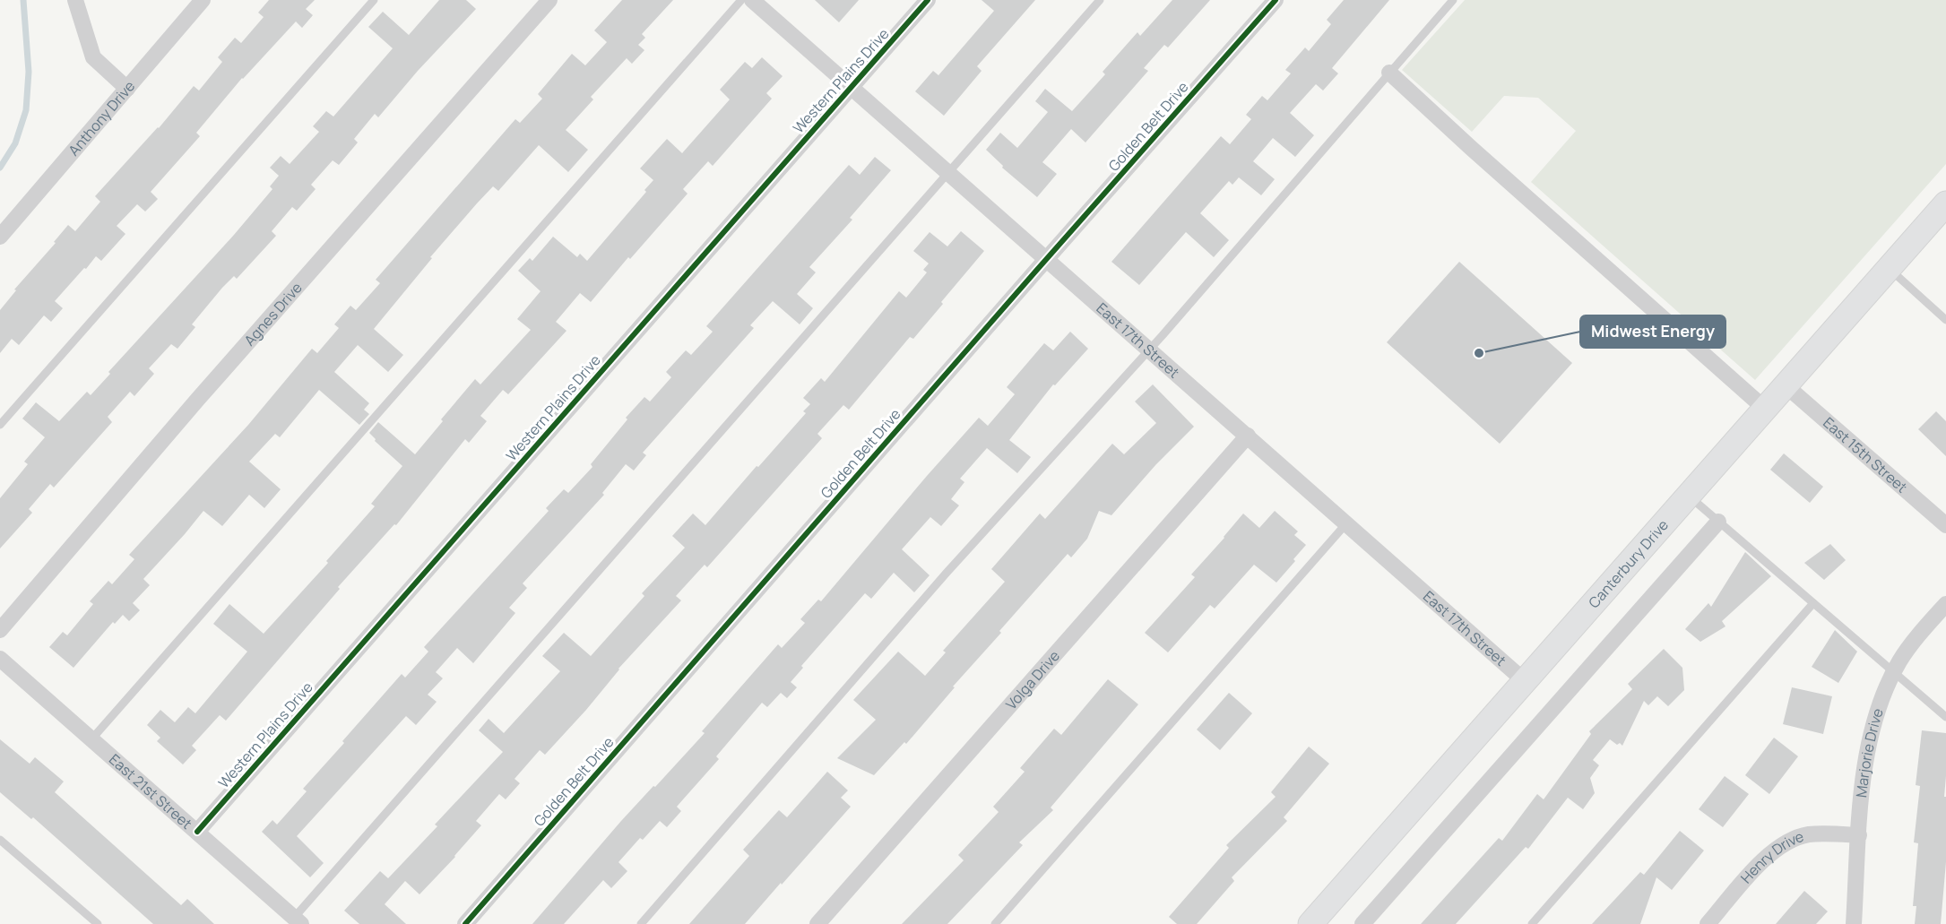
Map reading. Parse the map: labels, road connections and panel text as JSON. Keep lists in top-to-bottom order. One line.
{"streets":{"main road":["Canterbury Drive"],"street":["Western Plains Drive","Anthony Drive","Golden Belt Drive","Agnes Drive","East 17th Street","East 15th Street","Volga Drive","Marjorie Drive","East 21st Street","Henry Drive"]},"crossings":[["Western Plains Drive","East 17th Street"],["Western Plains Drive","East 21st Street"],["Golden Belt Drive","East 17th Street"],["East 17th Street","Canterbury Drive"],["East 17th Street","Volga Drive"],["East 15th Street","Canterbury Drive"],["Marjorie Drive","Henry Drive"]],"places":["Midwest Energy"]}
